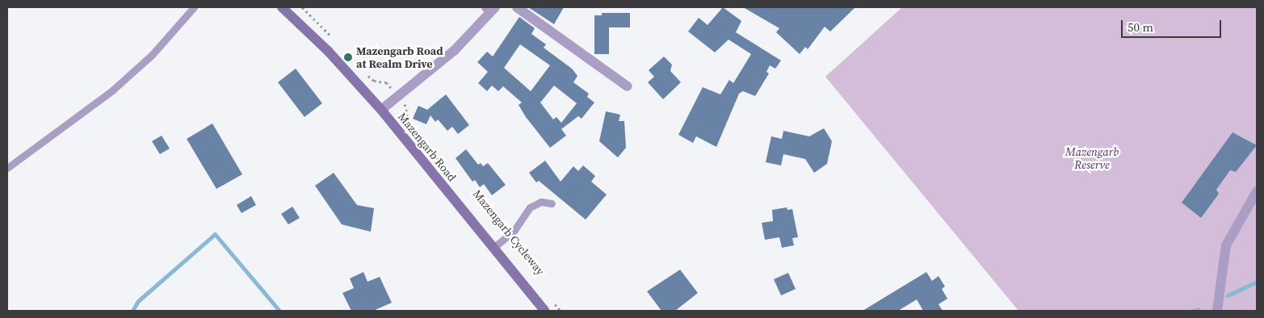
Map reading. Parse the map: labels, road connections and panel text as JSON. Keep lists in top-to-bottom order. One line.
{"streets":{"main road":["Mazengarb Road"]},"parks":["Mazengarb Reserve"],"places":["Mazengarb Road at Realm Drive"],"scale_bar":"50 m"}
